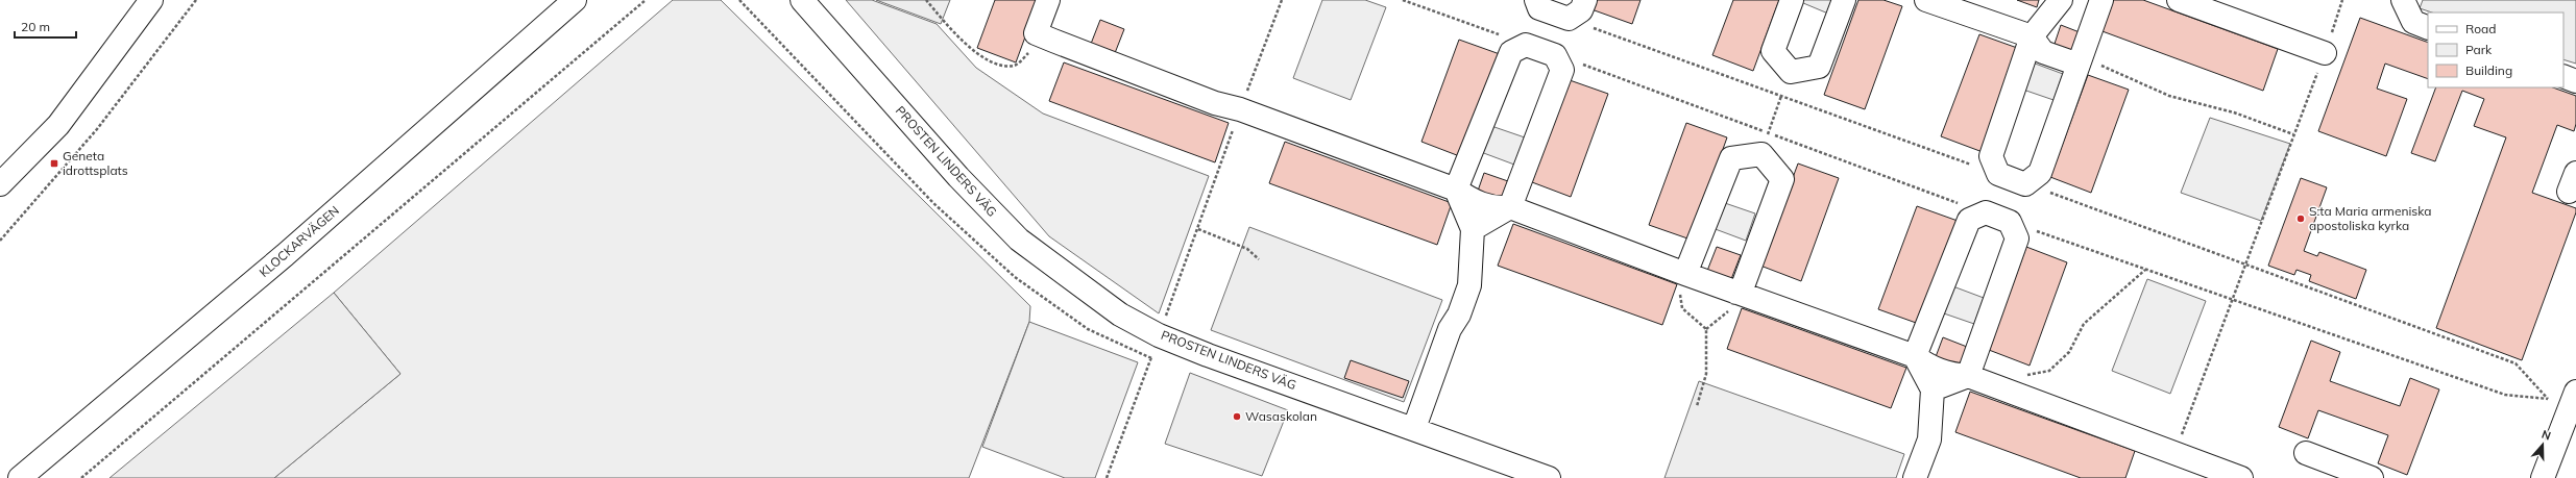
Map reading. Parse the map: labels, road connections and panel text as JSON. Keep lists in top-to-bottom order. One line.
{"streets":{"street":["PROSTEN LINDERS VÄG","KLOCKARVÄGEN"]},"places":{"transit":["Geneta idrottsplats"],"other":["S:ta Maria armeniska apostoliska kyrka","Wasaskolan"]},"legend":["Road","Park","Building"],"scale_bar":"20 m","north":"top"}
